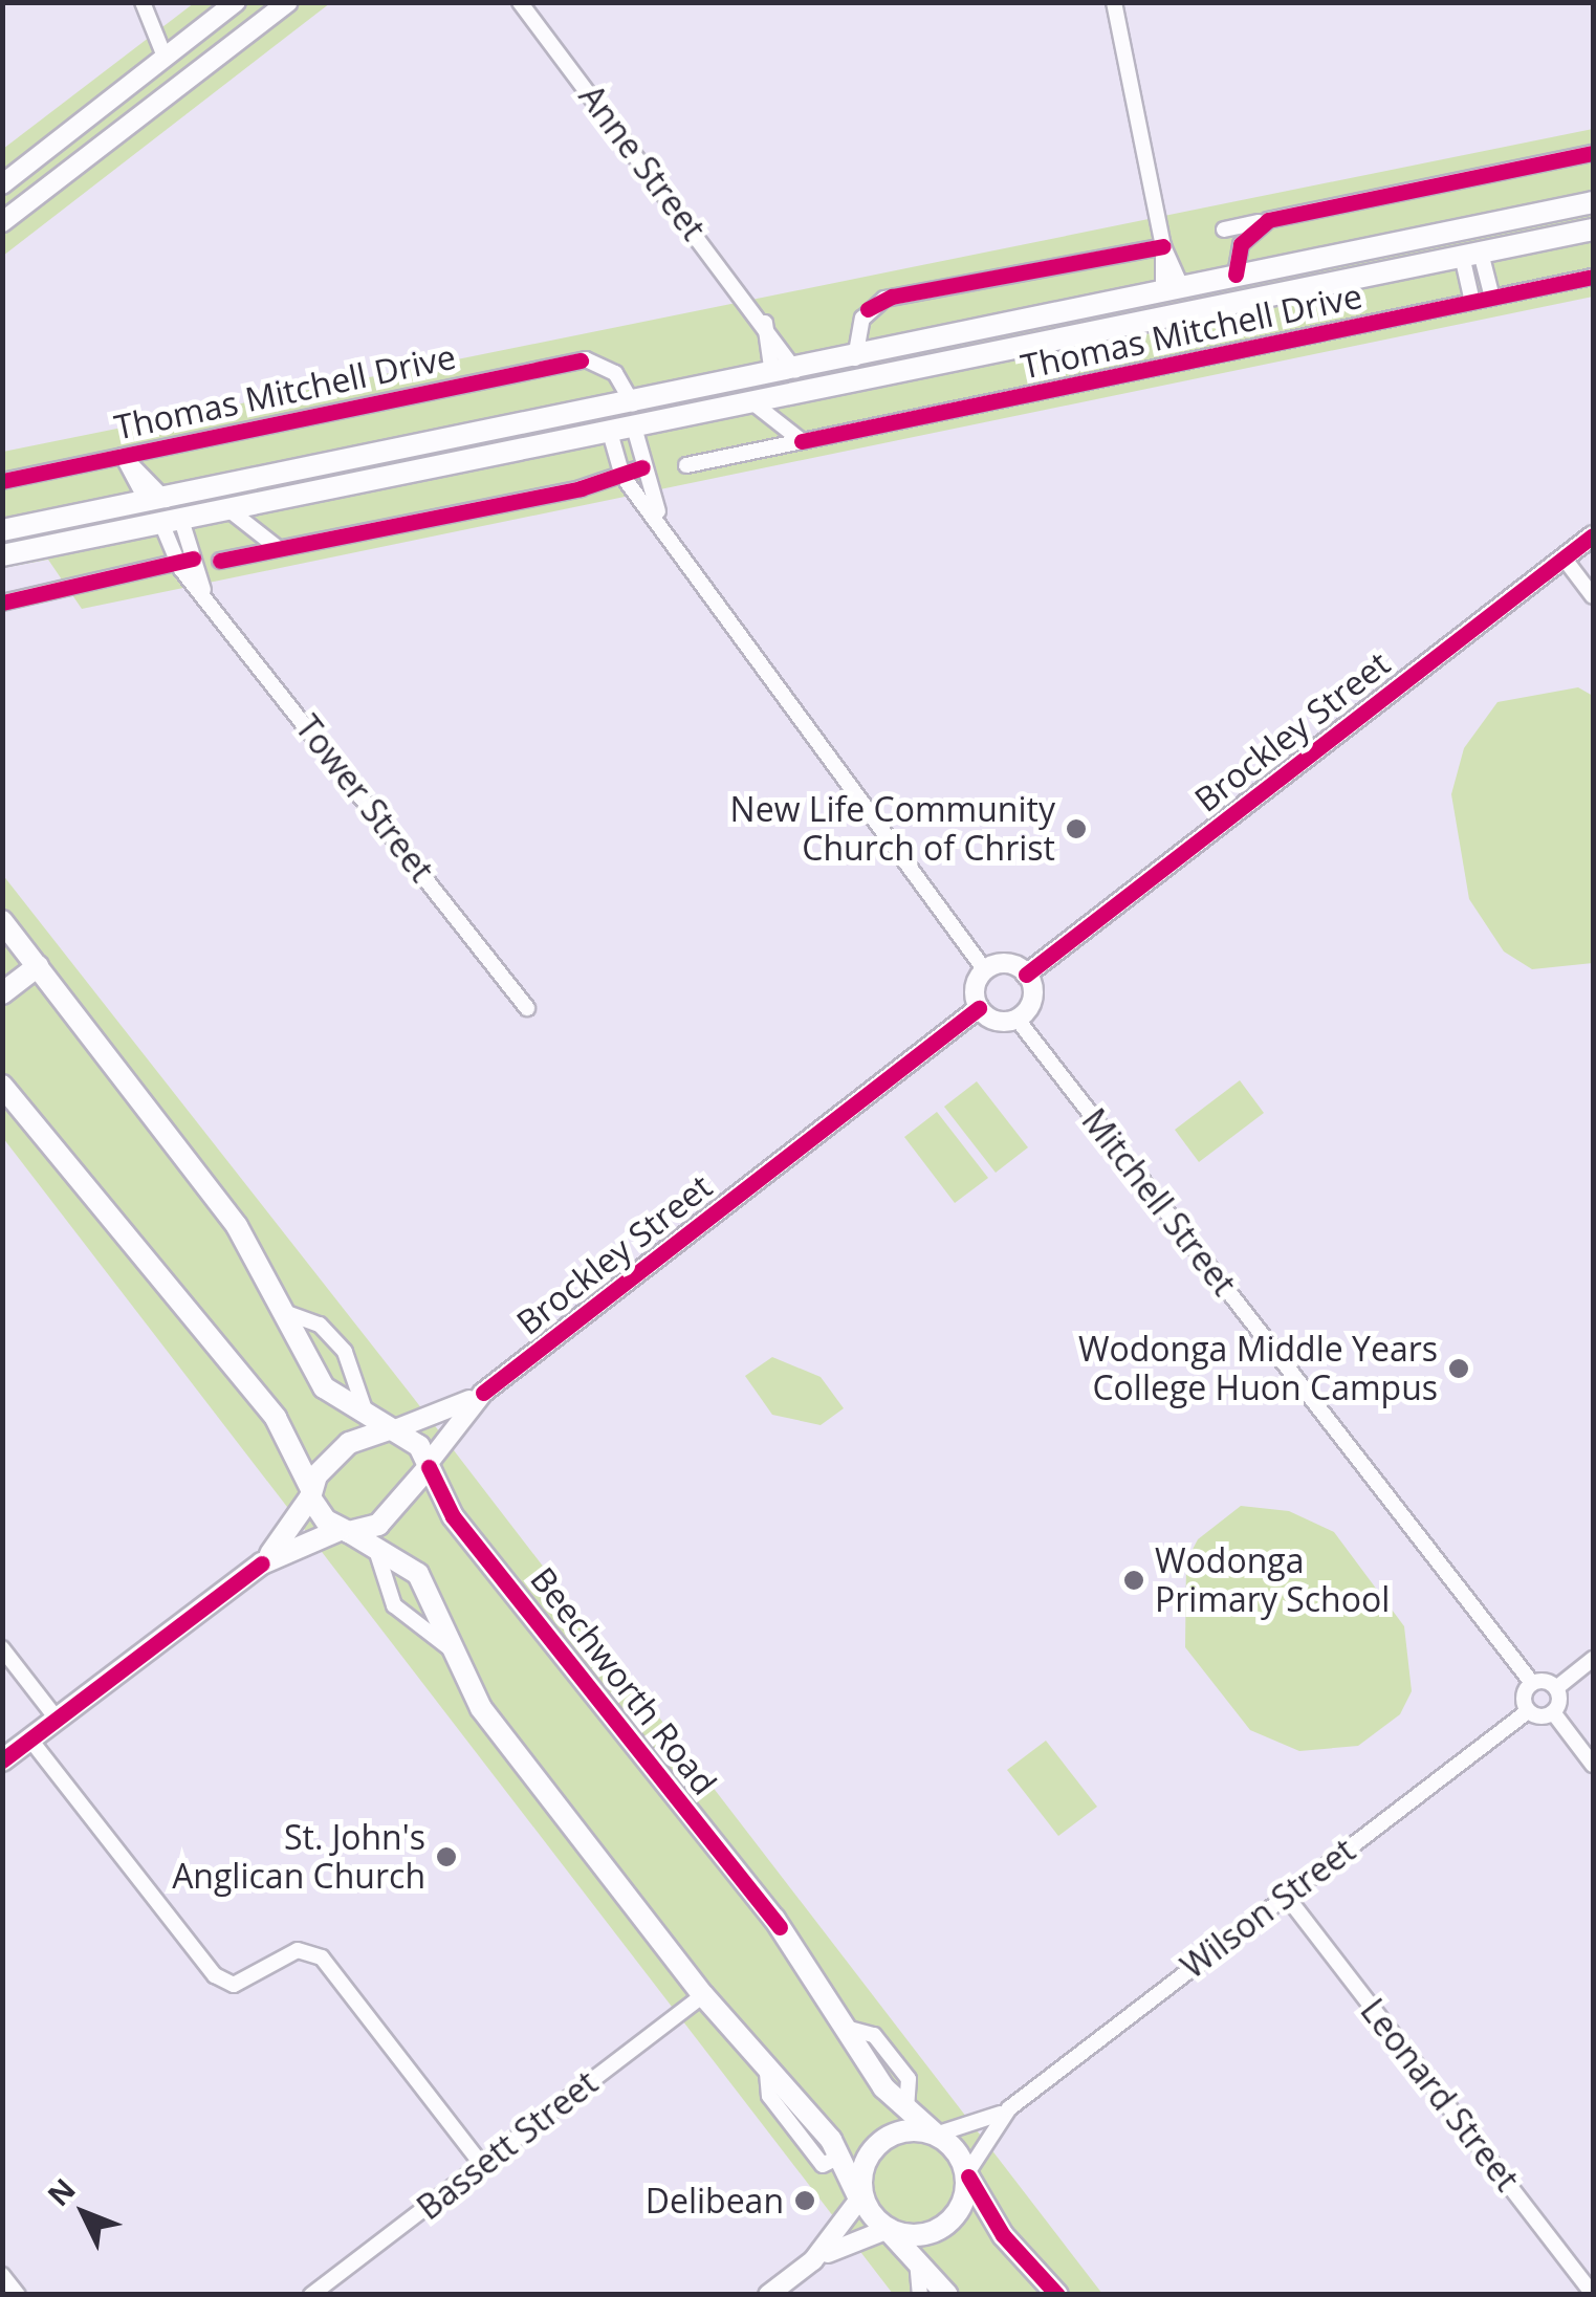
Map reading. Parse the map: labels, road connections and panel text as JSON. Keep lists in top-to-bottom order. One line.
{"streets":{"main road":["Thomas Mitchell Drive","Beechworth Road"],"street":["Anne Street","Brockley Street","Tower Street","Mitchell Street","Wilson Street","Leonard Street","Bassett Street"]},"crossings":[["Anne Street","Thomas Mitchell Drive"],["Brockley Street","Mitchell Street"],["Brockley Street","Beechworth Road"],["Beechworth Road","Wilson Street"],["Wilson Street","Leonard Street"]],"places":["New Life Community Church of Christ","Wodonga Middle Years College Huon Campus","Wodonga Primary School","St. John's Anglican Church","Delibean"],"north":"top left"}
